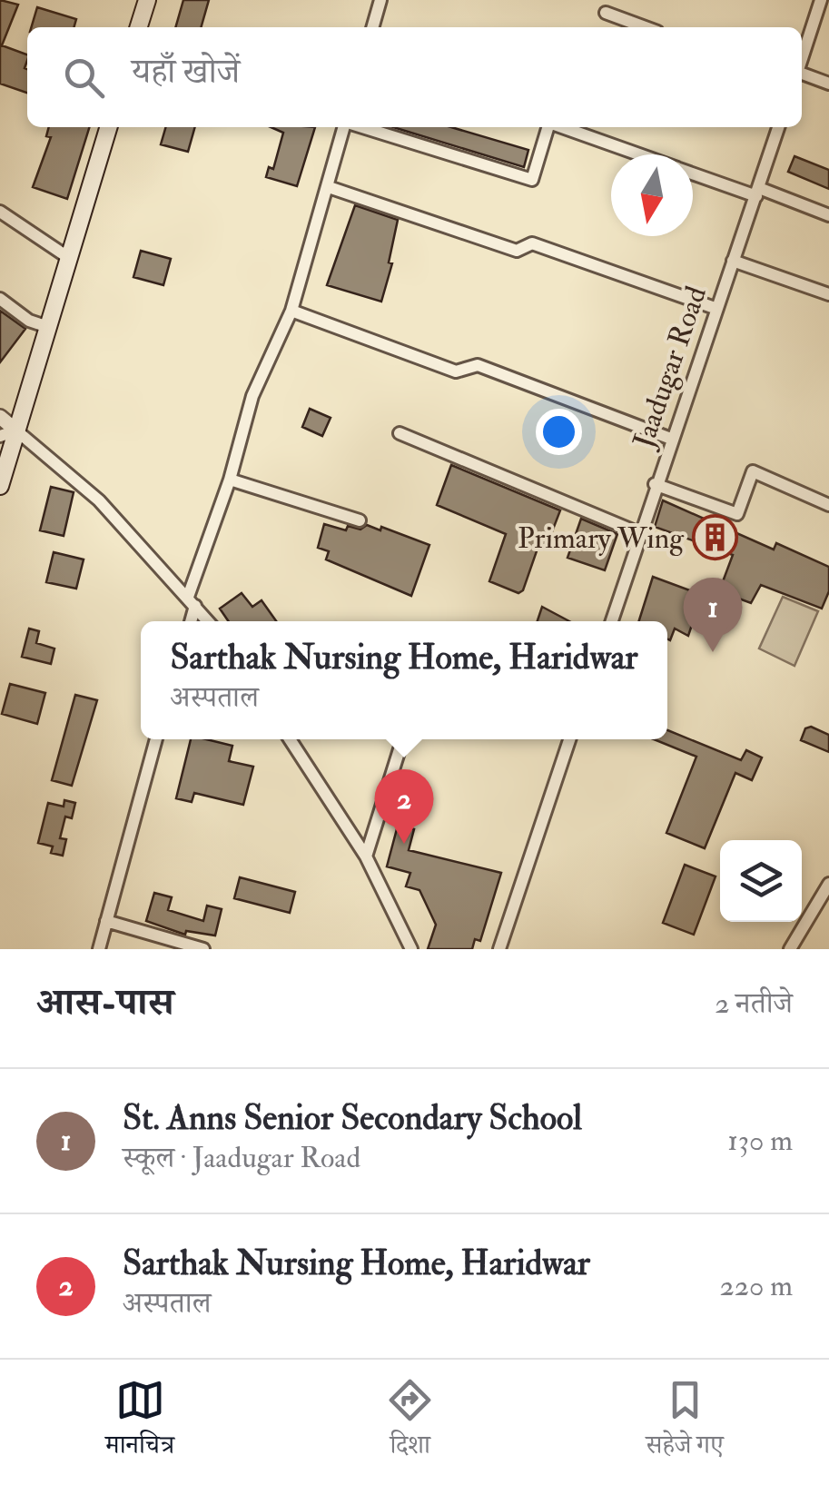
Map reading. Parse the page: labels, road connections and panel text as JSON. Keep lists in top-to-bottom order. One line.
{"streets":{"street":["Jaadugar Road"]},"places":{"building":["Primary Wing"]},"north":"bottom","page":{"search":"यहाँ खोजें","pins":["1","2"],"popup":["Sarthak Nursing Home, Haridwar","अस्पताल"],"heading":["आस-पास","2 नतीजे"],"list":[{"mark":"1","name":"St. Anns Senior Secondary School","note":"स्कूल · Jaadugar Road","value":"130 m"},{"mark":"2","name":"Sarthak Nursing Home, Haridwar","note":"अस्पताल","value":"220 m"}],"nav":["मानचित्र","दिशा","सहेजे गए"]}}
